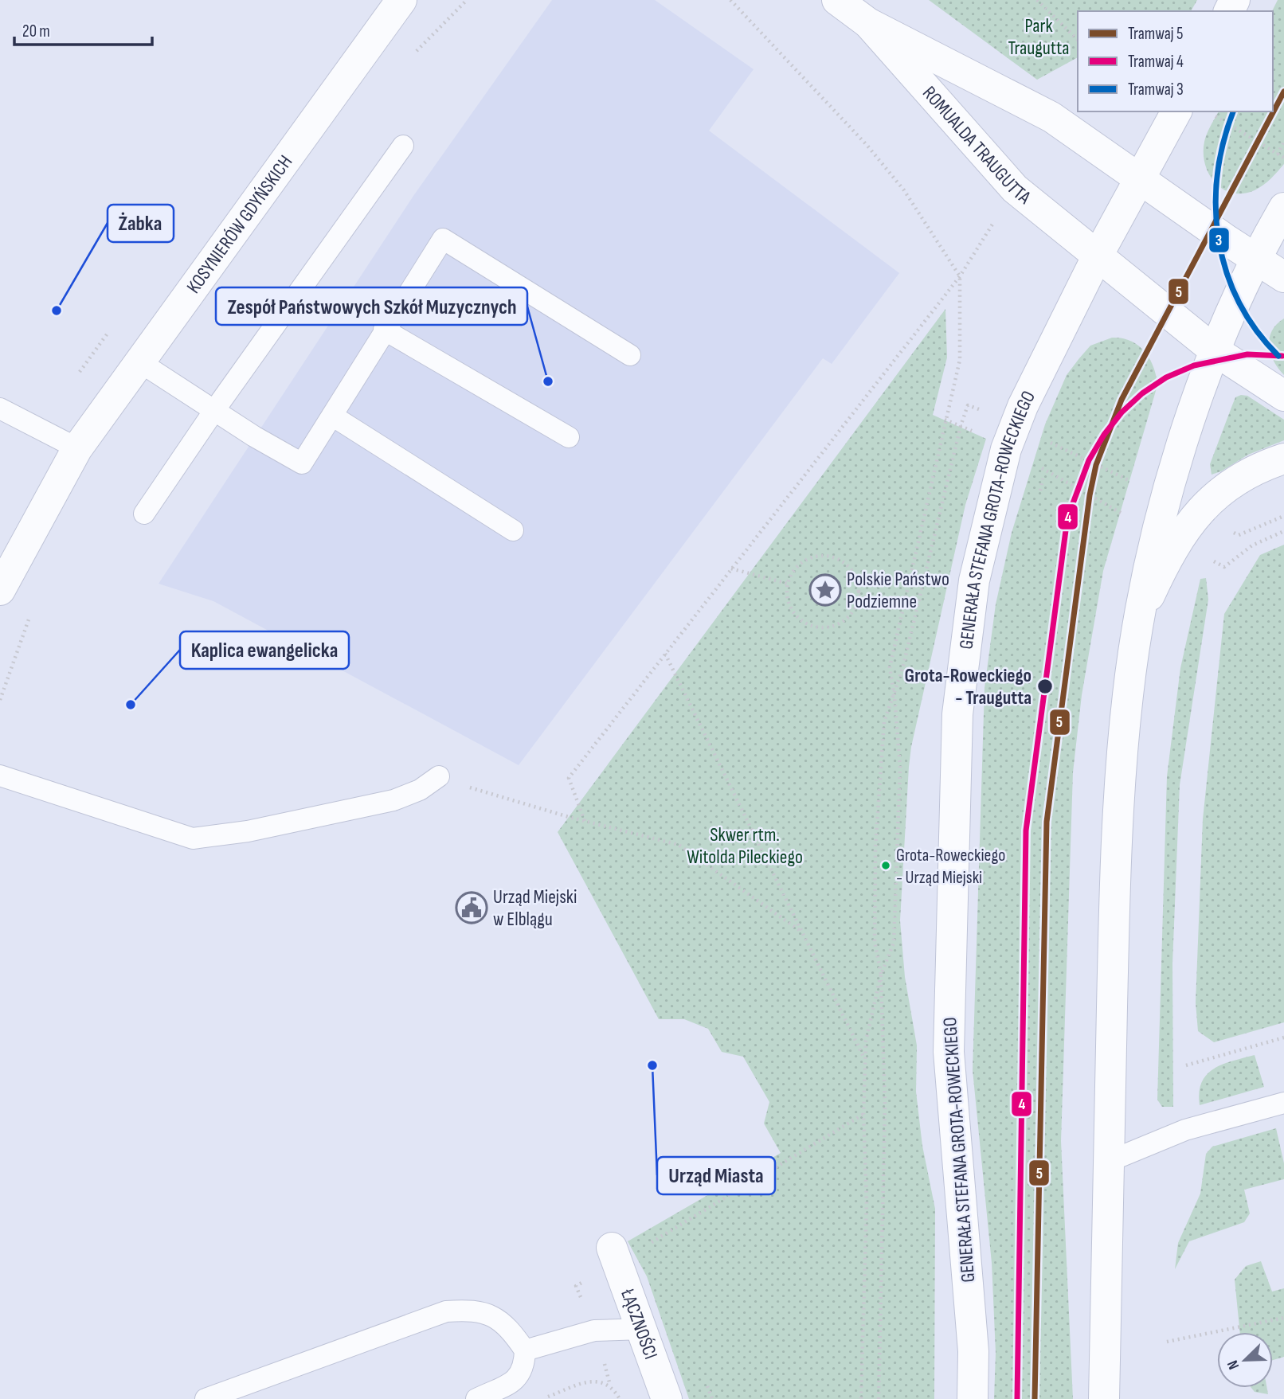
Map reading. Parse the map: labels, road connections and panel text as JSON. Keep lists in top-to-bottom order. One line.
{"streets":{"street":["ROMUALDA TRAUGUTTA","KOSYNIERÓW GDYŃSKICH","GENERAŁA STEFANA GROTA-ROWECKIEGO","ŁĄCZNOŚCI"]},"crossings":[["ROMUALDA TRAUGUTTA","GENERAŁA STEFANA GROTA-ROWECKIEGO"]],"parks":["Park Traugutta","Skwer rtm. Witolda Pileckiego"],"places":{"other":["Żabka","Zespół Państwowych Szkół Muzycznych","Grota-Roweckiego - Traugutta","Kaplica ewangelicka","Grota-Roweckiego - Urząd Miejski","Urząd Miasta"],"place":["Polskie Państwo Podziemne"],"public building":["Urząd Miejski w Elblągu"]},"lines":["tram line 5","tram line 3","tram line 4"],"legend":["Tramwaj 5","Tramwaj 4","Tramwaj 3"],"scale_bar":"20 m","north":"bottom left"}
